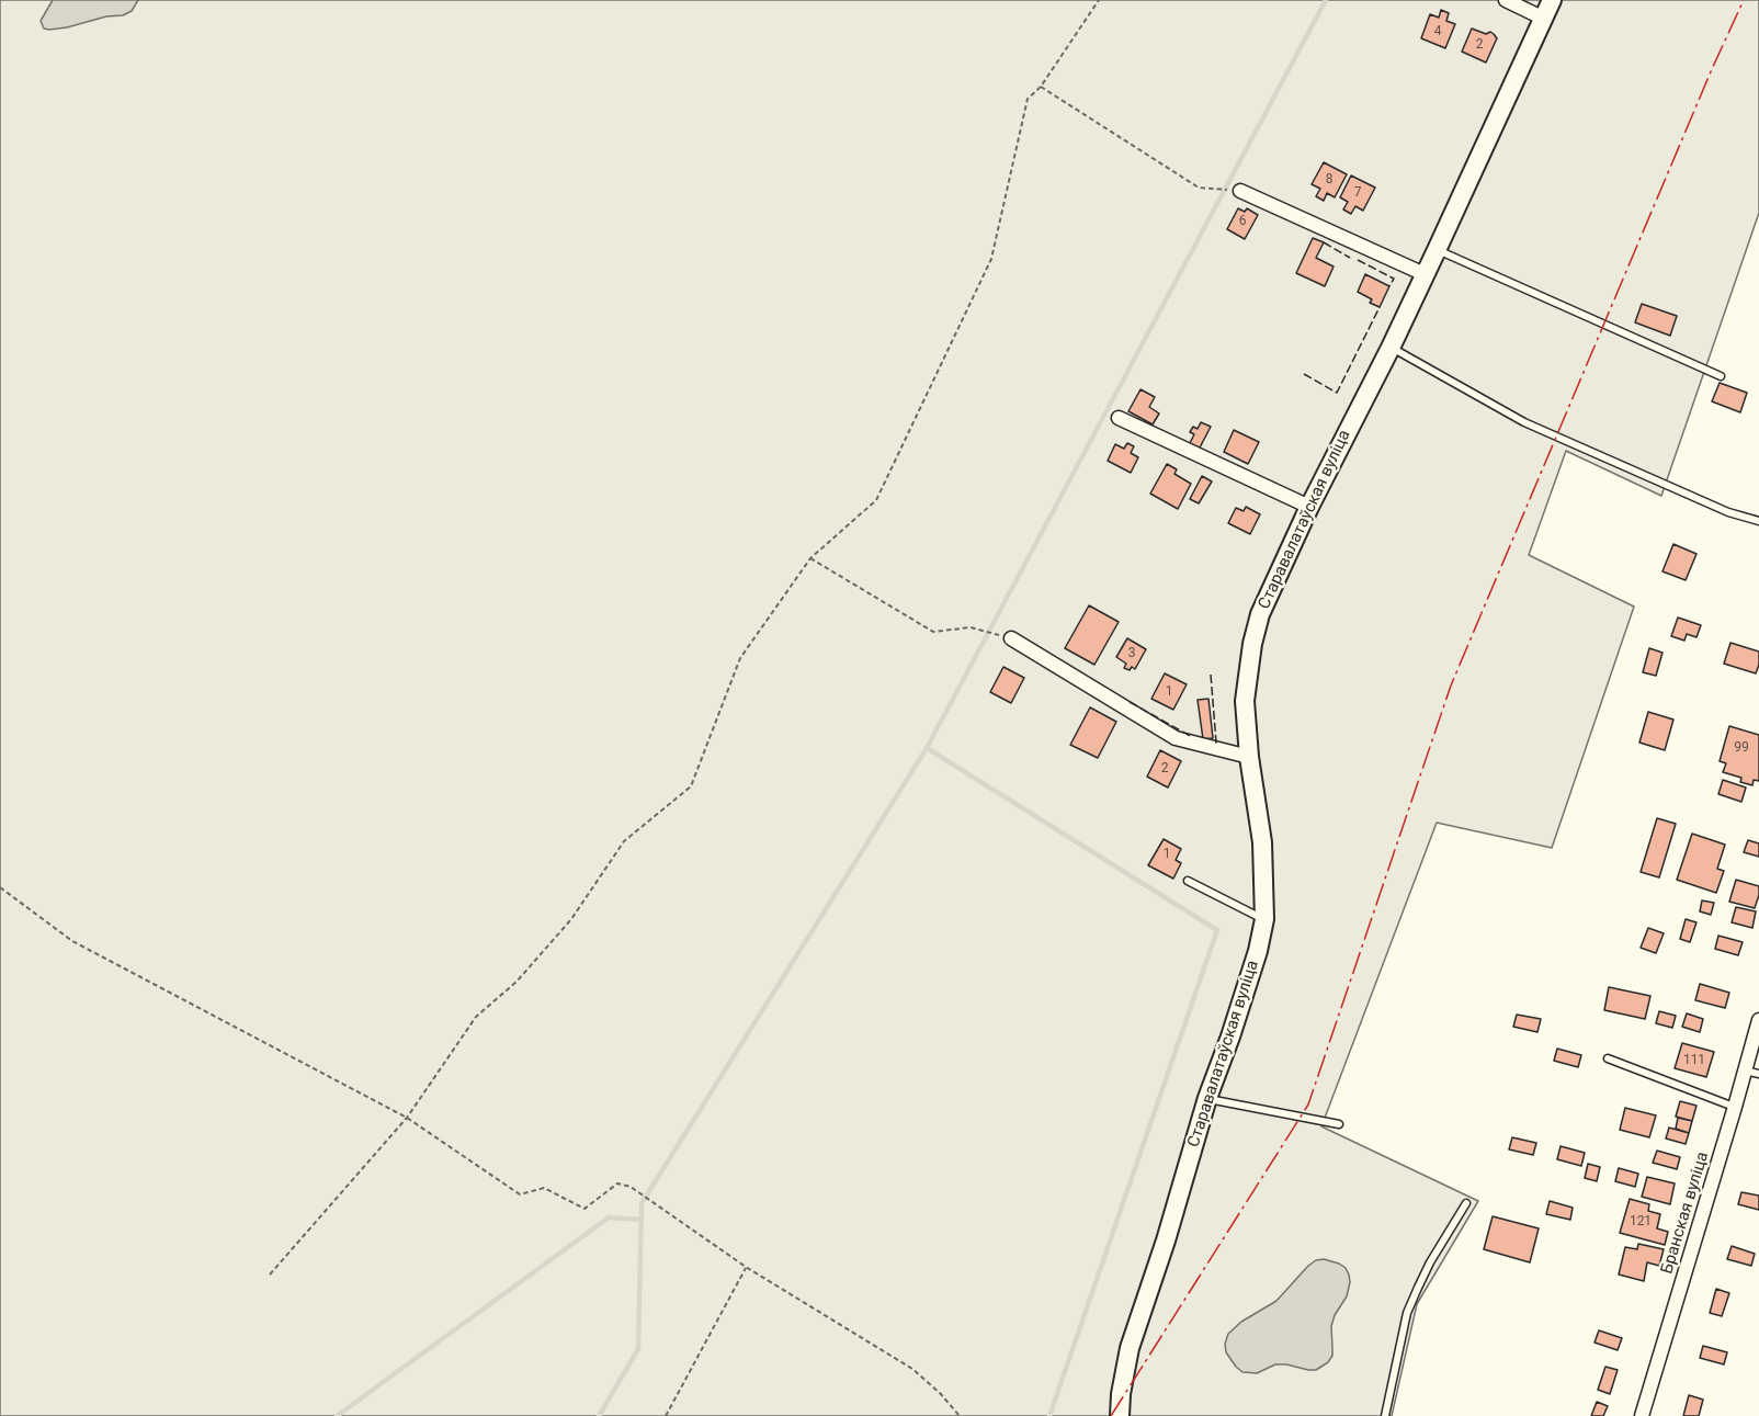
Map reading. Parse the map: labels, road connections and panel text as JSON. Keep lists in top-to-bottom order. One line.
{"streets":{"street":["Старавалатаўская вуліца","Бранская вуліца"]},"house_numbers":["4","2","8","7","6","3","1","99","2","1","111","121"]}
